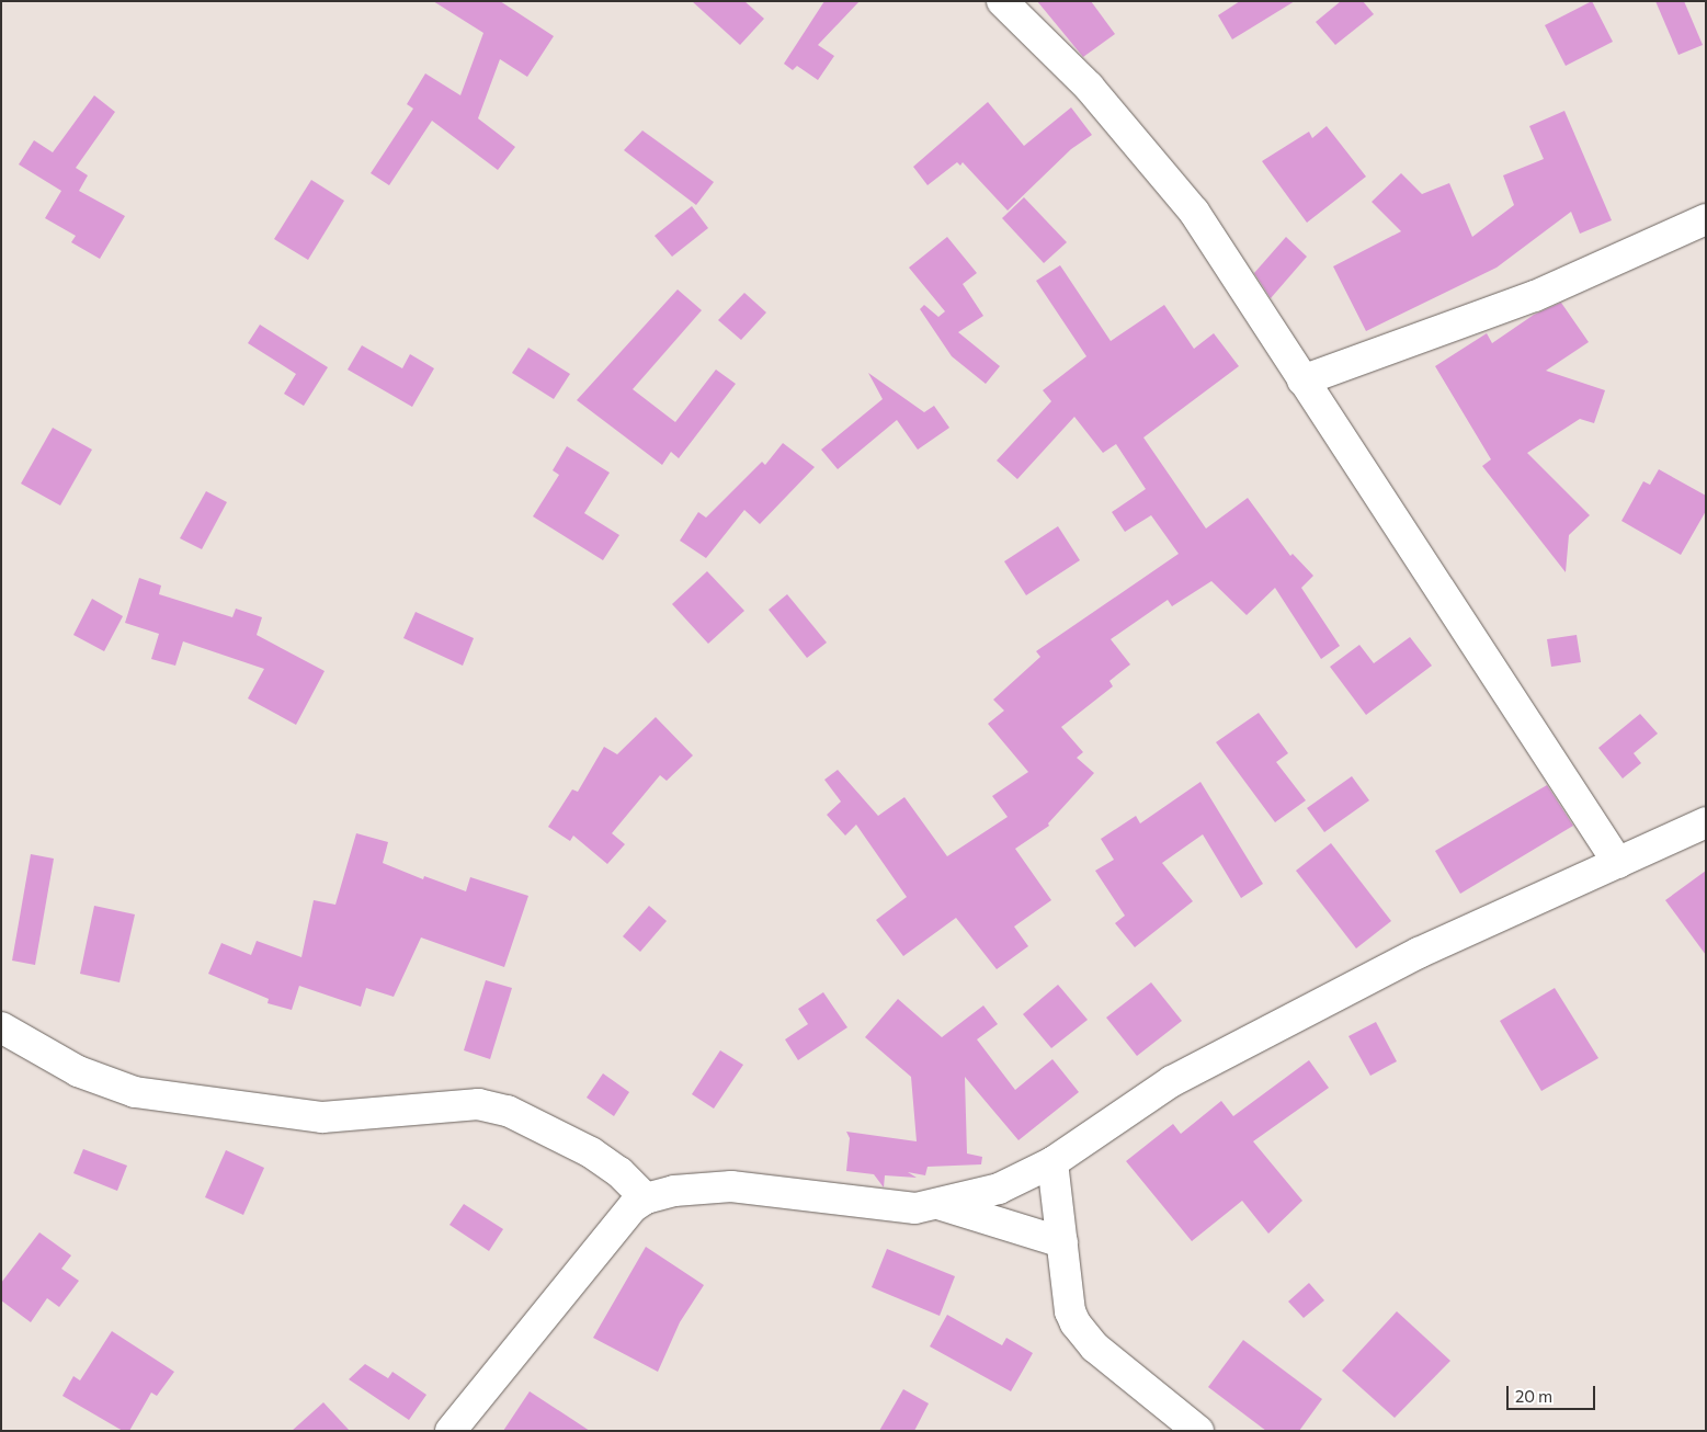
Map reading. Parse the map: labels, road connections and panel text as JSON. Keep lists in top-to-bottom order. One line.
{"scale_bar":"20 m"}
